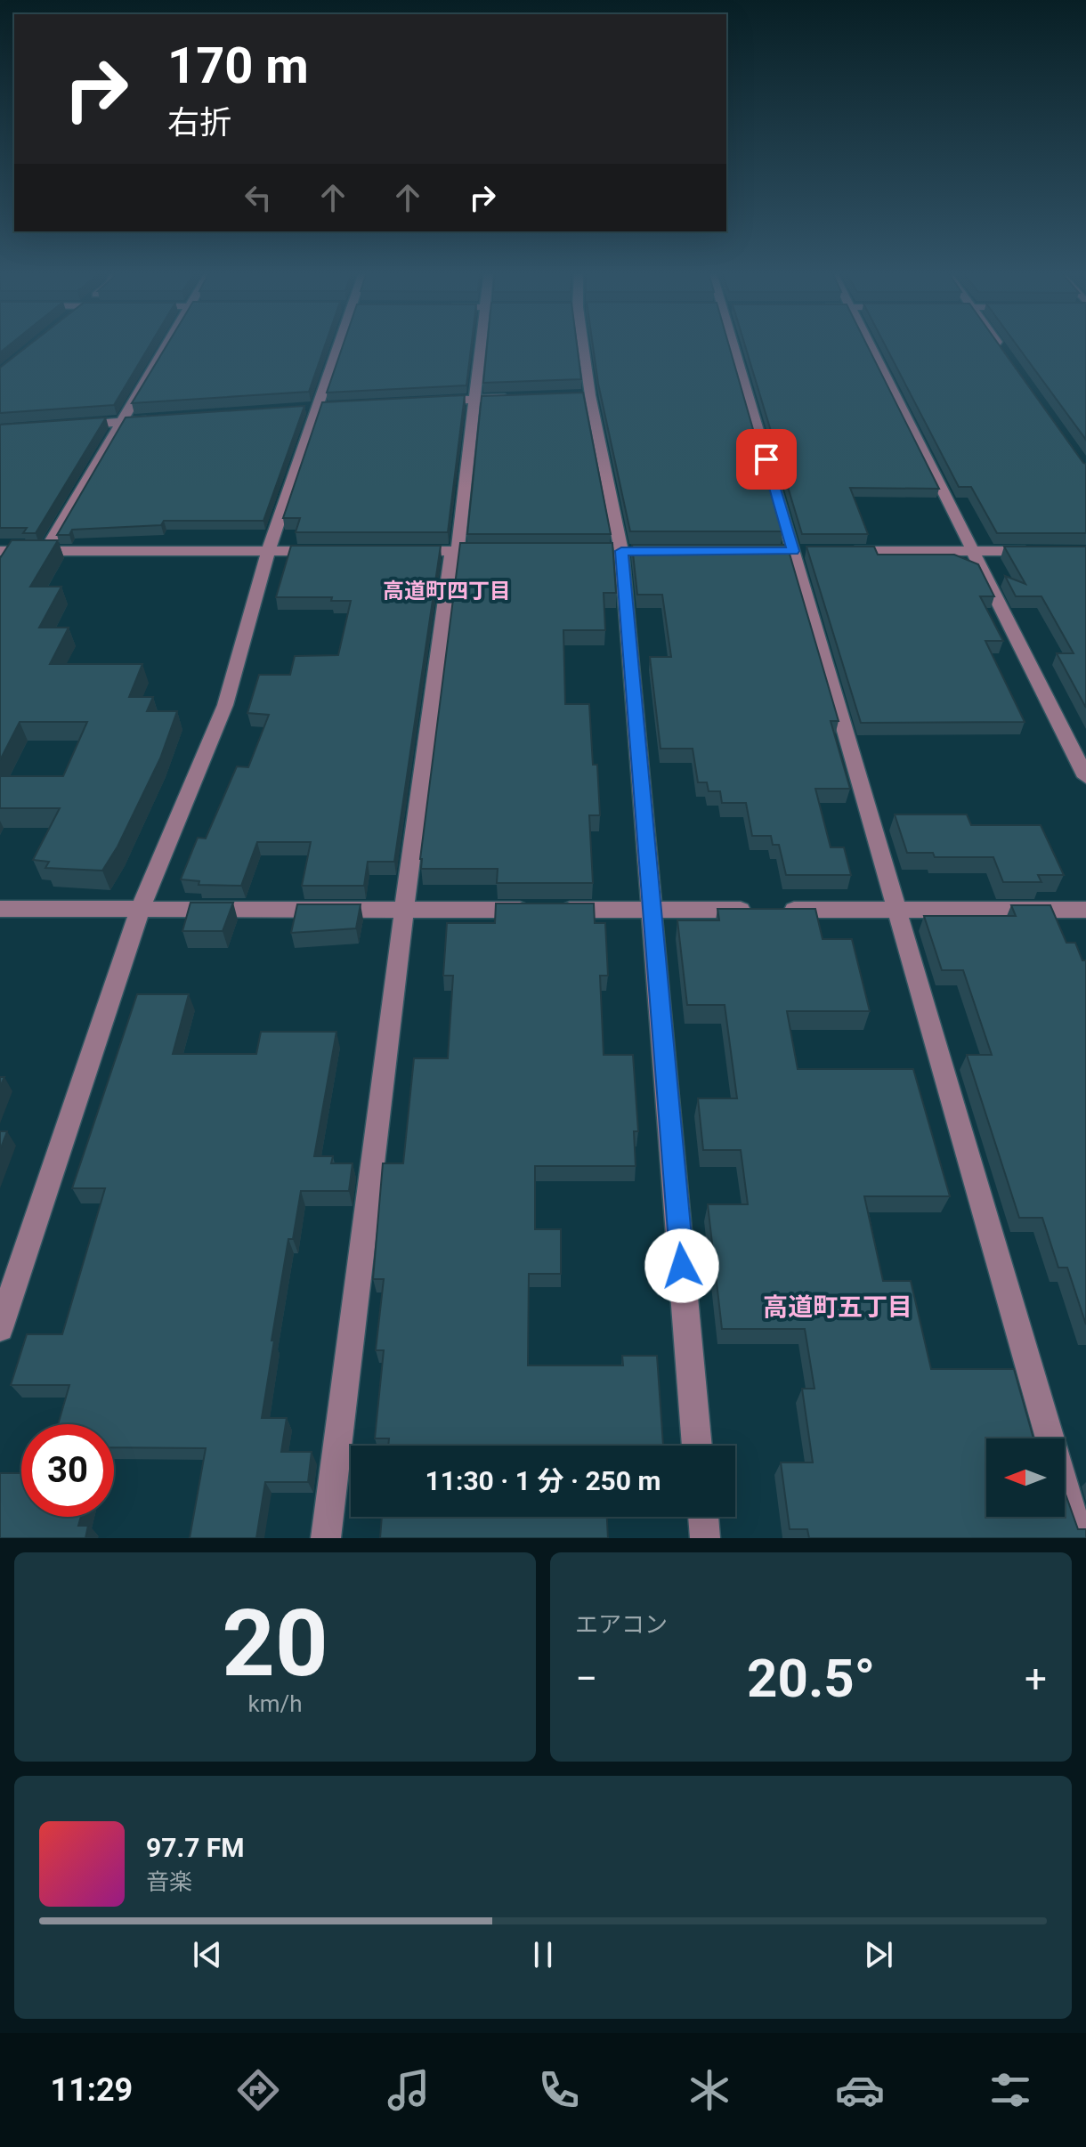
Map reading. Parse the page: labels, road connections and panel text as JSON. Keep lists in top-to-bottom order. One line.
{"districts":["高道町四丁目","高道町五丁目"],"north":"left","page":{"turn":["170 m","右折"],"limit":"30","trip":"11:30 · 1 分 · 250 m","tile":[["20","km/h"],"エアコン"],"heat":["−","20.5°","+"],"song":["97.7 FM","音楽"],"tabs":"11:29"}}
